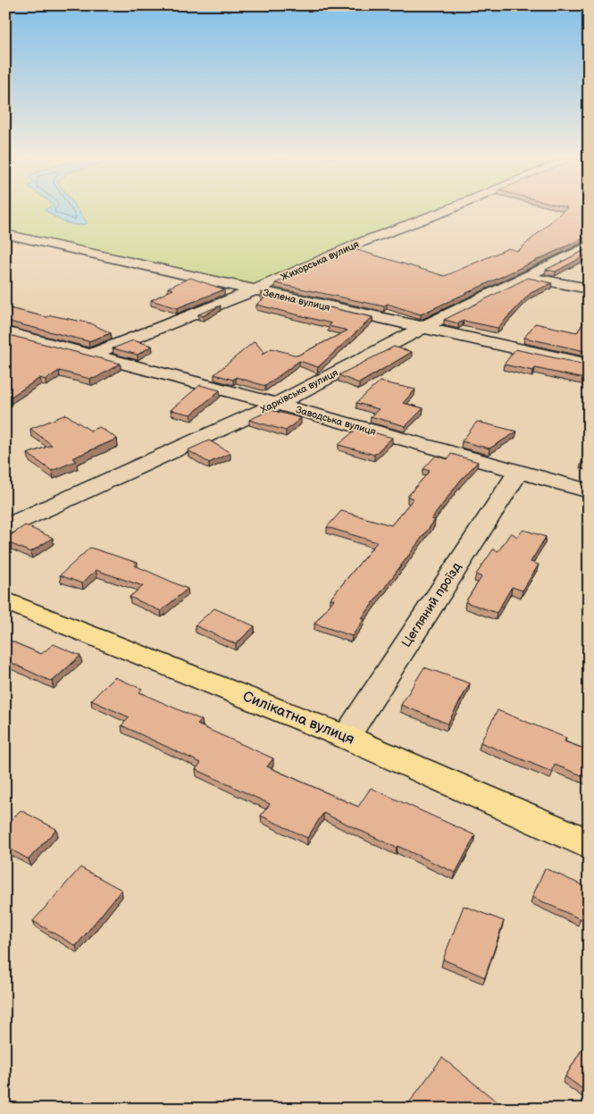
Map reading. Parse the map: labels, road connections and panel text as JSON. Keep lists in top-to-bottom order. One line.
{"streets":{"main road":["Силікатна вулиця"],"street":["Жихорська вулиця","Зелена вулиця","Харківська вулиця","Заводська вулиця","Цегляний проїзд"]},"crossings":[["Жихорська вулиця","Зелена вулиця"],["Жихорська вулиця","Заводська вулиця"],["Зелена вулиця","Харківська вулиця"],["Харківська вулиця","Заводська вулиця"],["Заводська вулиця","Цегляний проїзд"],["Цегляний проїзд","Силікатна вулиця"]]}
